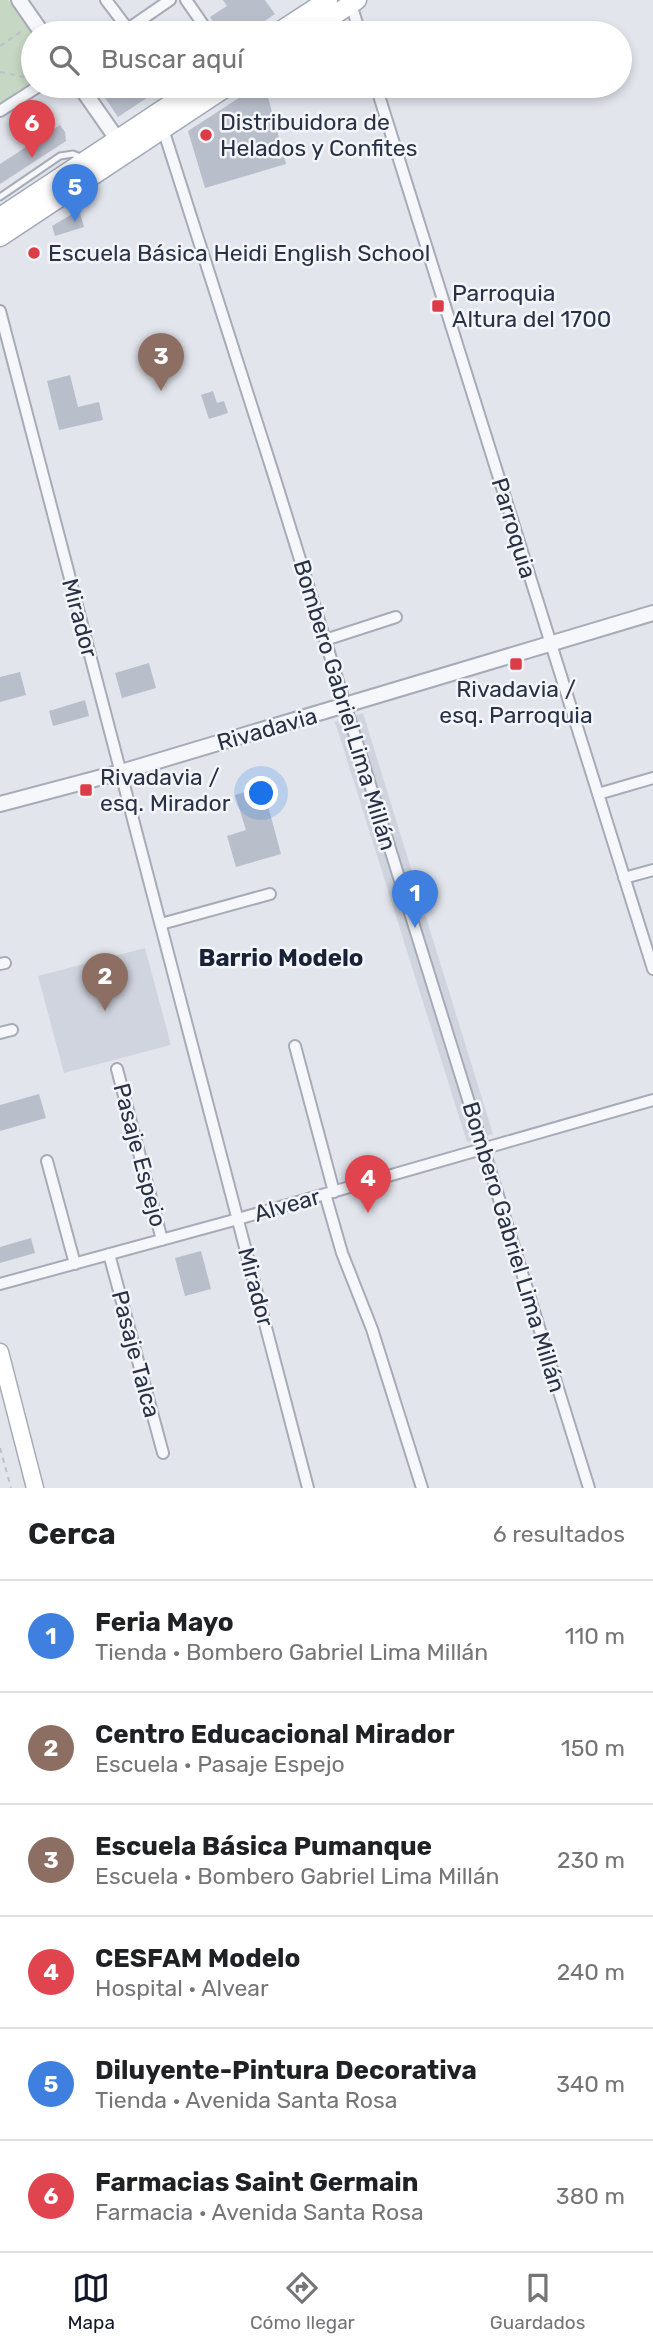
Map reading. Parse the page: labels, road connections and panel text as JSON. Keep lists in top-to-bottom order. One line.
{"streets":{"street":["Parroquia","Mirador","Bombero Gabriel Lima Millán","Rivadavia","Pasaje Espejo","Alvear","Pasaje Talca"]},"crossings":[["Parroquia","Rivadavia"],["Mirador","Rivadavia"],["Mirador","Alvear"],["Bombero Gabriel Lima Millán","Rivadavia"],["Bombero Gabriel Lima Millán","Alvear"],["Pasaje Espejo","Alvear"],["Alvear","Pasaje Talca"]],"districts":["Barrio Modelo"],"places":{"other":["Distribuidora de Helados y Confites","Escuela Básica Heidi English School"],"transit":["Parroquia Altura del 1700","Rivadavia / esq. Parroquia","Rivadavia / esq. Mirador"]},"page":{"search":"Buscar aquí","pins":["6","5","3","1","2","4"],"heading":["Cerca","6 resultados"],"list":[{"mark":"1","name":"Feria Mayo","note":"Tienda · Bombero Gabriel Lima Millán","value":"110 m"},{"mark":"2","name":"Centro Educacional Mirador","note":"Escuela · Pasaje Espejo","value":"150 m"},{"mark":"3","name":"Escuela Básica Pumanque","note":"Escuela · Bombero Gabriel Lima Millán","value":"230 m"},{"mark":"4","name":"CESFAM Modelo","note":"Hospital · Alvear","value":"240 m"},{"mark":"5","name":"Diluyente-Pintura Decorativa","note":"Tienda · Avenida Santa Rosa","value":"340 m"},{"mark":"6","name":"Farmacias Saint Germain","note":"Farmacia · Avenida Santa Rosa","value":"380 m"}],"nav":["Mapa","Cómo llegar","Guardados"]}}
